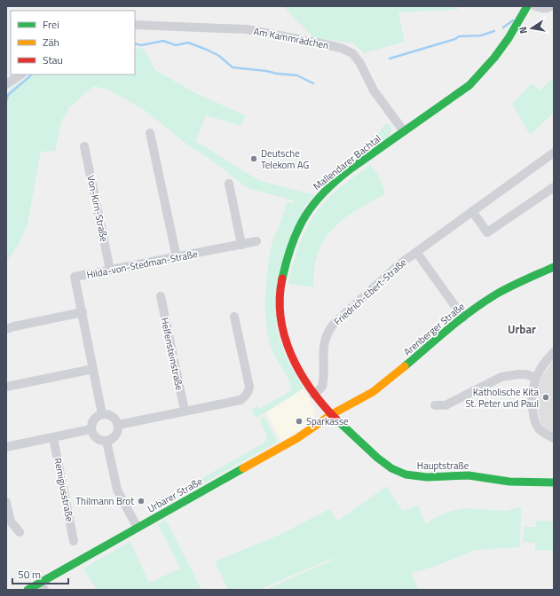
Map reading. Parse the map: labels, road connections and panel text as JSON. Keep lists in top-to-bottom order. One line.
{"streets":{"street":["Am Kammrädchen","Mallendarer Bachtal","Von-Kirn-Straße","Hilda-von-Stedman-Straße","Friedrich-Ebert-Straße","Arenberger Straße","Helfensteinstraße","Hauptstraße","Remigiusstraße","Urbarer Straße"]},"crossings":[["Am Kammrädchen","Mallendarer Bachtal"],["Mallendarer Bachtal","Friedrich-Ebert-Straße"],["Mallendarer Bachtal","Arenberger Straße"],["Mallendarer Bachtal","Hauptstraße"],["Mallendarer Bachtal","Urbarer Straße"],["Von-Kirn-Straße","Hilda-von-Stedman-Straße"],["Friedrich-Ebert-Straße","Arenberger Straße"],["Arenberger Straße","Hauptstraße"],["Arenberger Straße","Urbarer Straße"],["Hauptstraße","Urbarer Straße"]],"districts":["Urbar"],"places":["Deutsche Telekom AG","Katholische Kita St. Peter und Paul","Sparkasse","Thilmann Brot"],"legend":["Frei","Zäh","Stau"],"scale_bar":"50 m","north":"left"}
